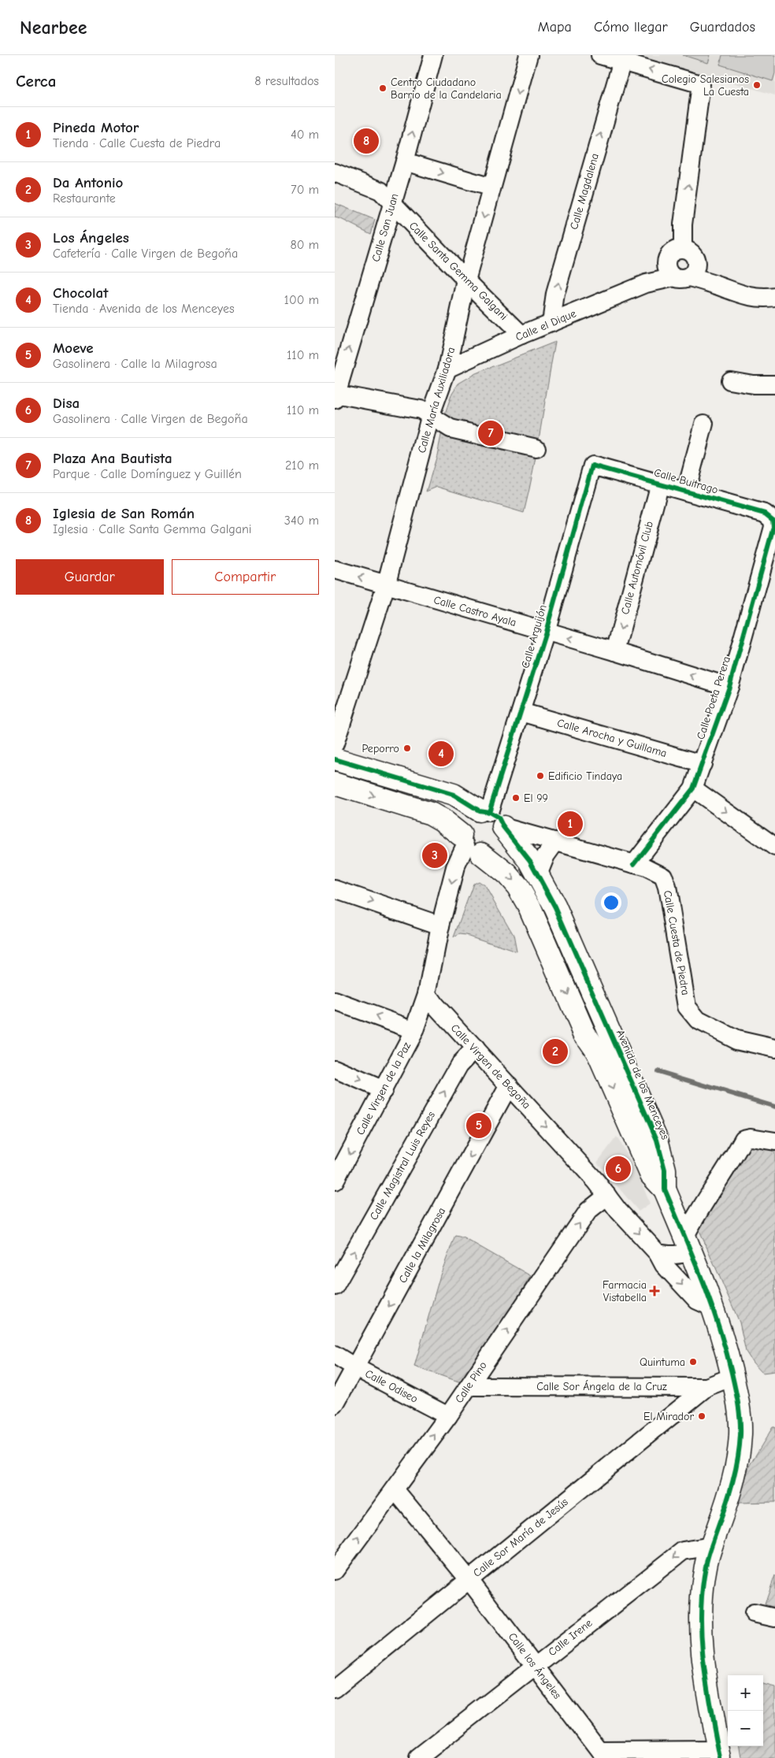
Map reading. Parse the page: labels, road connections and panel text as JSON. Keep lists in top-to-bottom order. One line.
{"streets":{"main road":["Avenida de los Menceyes"],"street":["Calle Magdalena","Calle San Juan","Calle Santa Gemma Galgani","Calle el Dique","Calle María Auxiliadora","Calle Buitrago","Calle Automóvil Club","Calle Castro Ayala","Calle Arguijón","Calle Poeta Perera","Calle Arocha y Guillama","Calle Cuesta de Piedra","Calle Virgen de Begoña","Calle Virgen de la Paz","Calle Magistral Luis Reyes","Calle la Milagrosa","Calle Pino","Calle Odiseo","Calle Sor Ángela de la Cruz","Calle Sor María de Jesús","Calle Irene","Calle los Ángeles"]},"crossings":[["Calle Magdalena","Calle el Dique"],["Calle San Juan","Calle Santa Gemma Galgani"],["Calle Santa Gemma Galgani","Calle el Dique"],["Calle Santa Gemma Galgani","Calle María Auxiliadora"],["Calle el Dique","Calle María Auxiliadora"],["Calle María Auxiliadora","Calle Castro Ayala"],["Calle Buitrago","Calle Automóvil Club"],["Calle Buitrago","Calle Arguijón"],["Calle Buitrago","Calle Poeta Perera"],["Calle Automóvil Club","Calle Castro Ayala"],["Calle Castro Ayala","Calle Arguijón"],["Calle Castro Ayala","Calle Poeta Perera"],["Calle Arguijón","Calle Arocha y Guillama"],["Calle Arguijón","Calle Cuesta de Piedra"],["Calle Arguijón","Avenida de los Menceyes"],["Calle Poeta Perera","Calle Arocha y Guillama"],["Calle Poeta Perera","Calle Cuesta de Piedra"],["Calle Cuesta de Piedra","Avenida de los Menceyes"],["Calle Virgen de Begoña","Avenida de los Menceyes"],["Calle Virgen de Begoña","Calle Virgen de la Paz"],["Calle Virgen de Begoña","Calle Magistral Luis Reyes"],["Calle Virgen de Begoña","Calle la Milagrosa"],["Calle Virgen de Begoña","Calle Pino"],["Avenida de los Menceyes","Calle Sor Ángela de la Cruz"],["Avenida de los Menceyes","Calle Irene"],["Avenida de los Menceyes","Calle los Ángeles"],["Calle la Milagrosa","Calle Odiseo"],["Calle Pino","Calle Odiseo"],["Calle Pino","Calle Sor Ángela de la Cruz"],["Calle Pino","Calle los Ángeles"],["Calle Sor Ángela de la Cruz","Calle Sor María de Jesús"],["Calle Sor María de Jesús","Calle los Ángeles"],["Calle Irene","Calle los Ángeles"]],"one_way":["Calle Magdalena","Calle San Juan","Calle Automóvil Club","Calle Castro Ayala","Calle Virgen de Begoña","Calle Virgen de la Paz","Calle Magistral Luis Reyes","Calle la Milagrosa","Calle Pino","Calle Irene"],"places":{"other":["Colegio Salesianos La Cuesta","Centro Ciudadano Barrio de la Candelaria","Peporro","Edificio Tindaya","El 99","Quintuma","El Mirador"],"health":["Farmacia Vistabella"]},"page":{"header":"Nearbee","nav":["Mapa","Cómo llegar","Guardados"],"heading":["Cerca","8 resultados"],"list":[{"mark":"1","name":"Pineda Motor","note":"Tienda · Calle Cuesta de Piedra","value":"40 m"},{"mark":"2","name":"Da Antonio","note":"Restaurante","value":"70 m"},{"mark":"3","name":"Los Ángeles","note":"Cafetería · Calle Virgen de Begoña","value":"80 m"},{"mark":"4","name":"Chocolat","note":"Tienda · Avenida de los Menceyes","value":"100 m"},{"mark":"5","name":"Moeve","note":"Gasolinera · Calle la Milagrosa","value":"110 m"},{"mark":"6","name":"Disa","note":"Gasolinera · Calle Virgen de Begoña","value":"110 m"},{"mark":"7","name":"Plaza Ana Bautista","note":"Parque · Calle Domínguez y Guillén","value":"210 m"},{"mark":"8","name":"Iglesia de San Román","note":"Iglesia · Calle Santa Gemma Galgani","value":"340 m"}],"pins":["8","7","4","1","3","2","5","6"],"buttons":["Guardar","Compartir"],"map_buttons":["+","−"]}}
